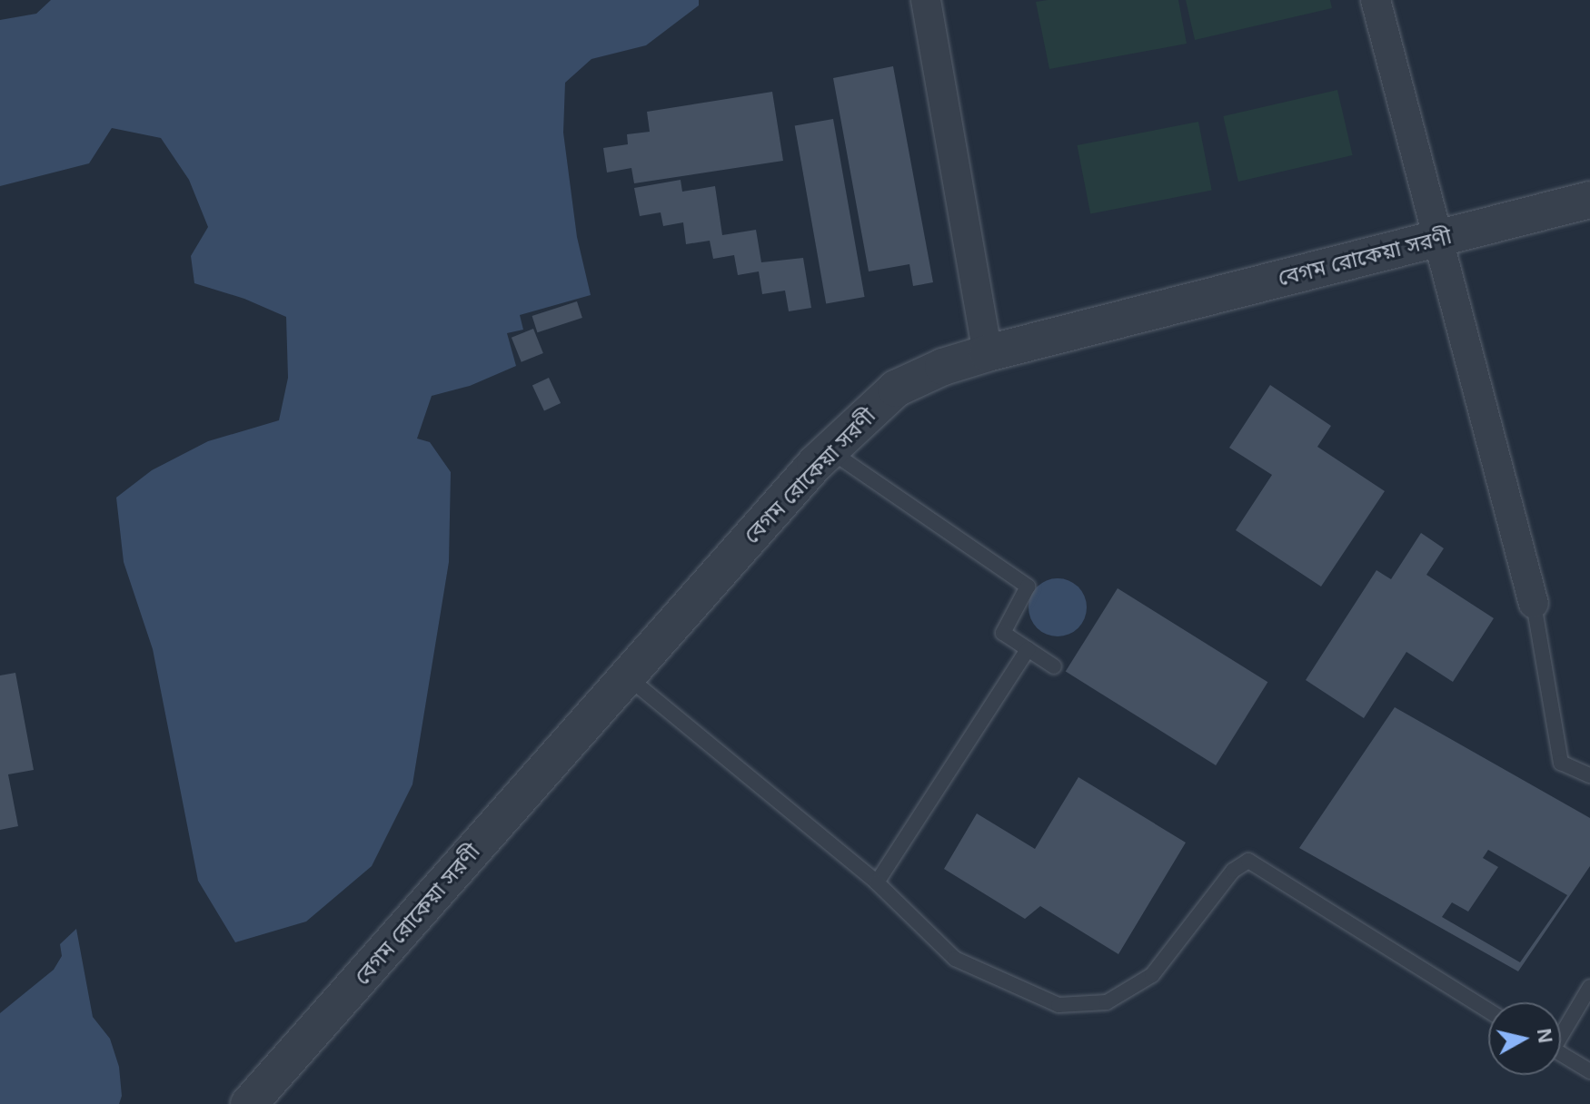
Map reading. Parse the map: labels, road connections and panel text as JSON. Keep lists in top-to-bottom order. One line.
{"streets":{"street":["বেগম রোকেয়া সরণী"]},"north":"right"}
